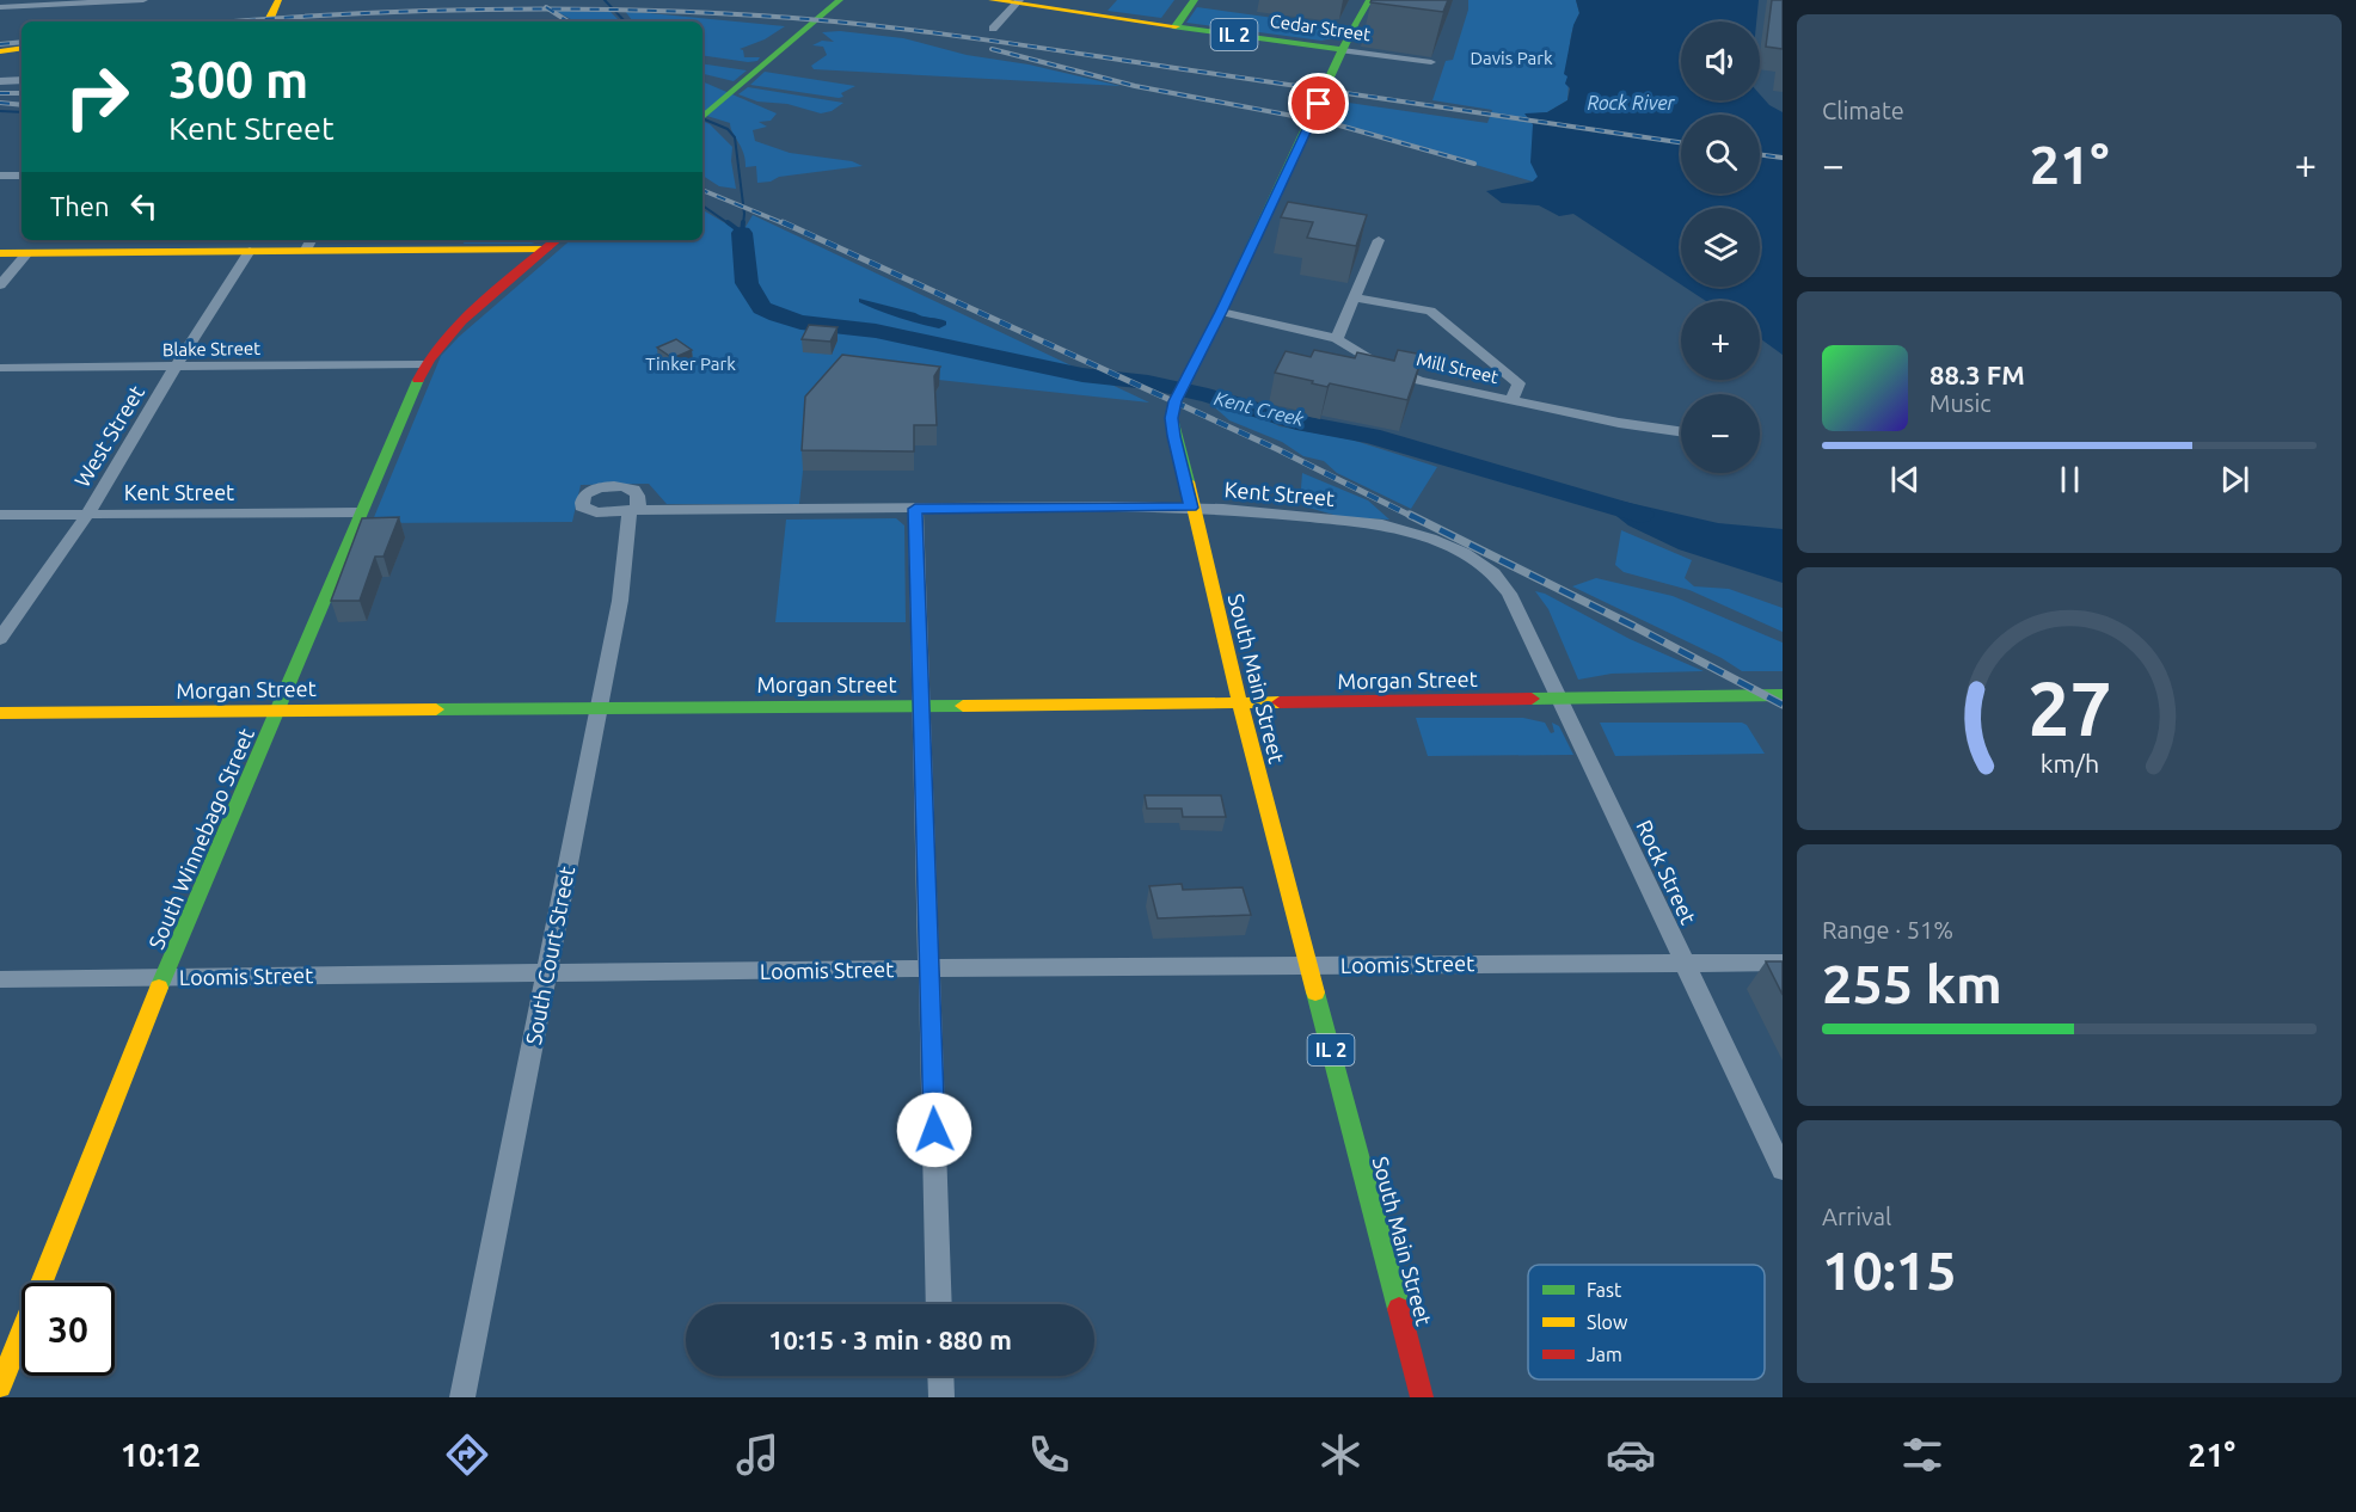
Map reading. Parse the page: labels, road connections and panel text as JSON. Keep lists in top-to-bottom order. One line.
{"streets":{"main road":["Cedar Street","IL 2","South Main Street","Morgan Street","South Winnebago Street"],"street":["Blake Street","Mill Street","West Street","Kent Street","Rock Street","South Court Street","Loomis Street"]},"crossings":[["Cedar Street","IL 2"],["Cedar Street","South Main Street"],["Blake Street","West Street"],["Blake Street","South Winnebago Street"],["Mill Street","South Main Street"],["West Street","Kent Street"],["Kent Street","South Main Street"],["Kent Street","South Winnebago Street"],["Kent Street","Rock Street"],["Kent Street","South Court Street"],["South Main Street","Morgan Street"],["South Main Street","Loomis Street"],["Morgan Street","South Winnebago Street"],["Morgan Street","Rock Street"],["Morgan Street","South Court Street"],["South Winnebago Street","Loomis Street"],["Rock Street","Loomis Street"],["South Court Street","Loomis Street"]],"water":["Rock River","Kent Creek"],"parks":["Davis Park","Tinker Park"],"legend":["Fast","Slow","Jam"],"page":{"tile":["Climate",["Range · 51%","255 km"],["Arrival","10:15"]],"map_buttons":["+","−"],"turn":["300 m","Kent Street"],"heat":["−","21°","+"],"then":"Then","song":["88.3 FM","Music"],"limit":"30","trip":"10:15 · 3 min · 880 m","tabs":["10:12","21°"],"gauge":["27","km/h"]}}
